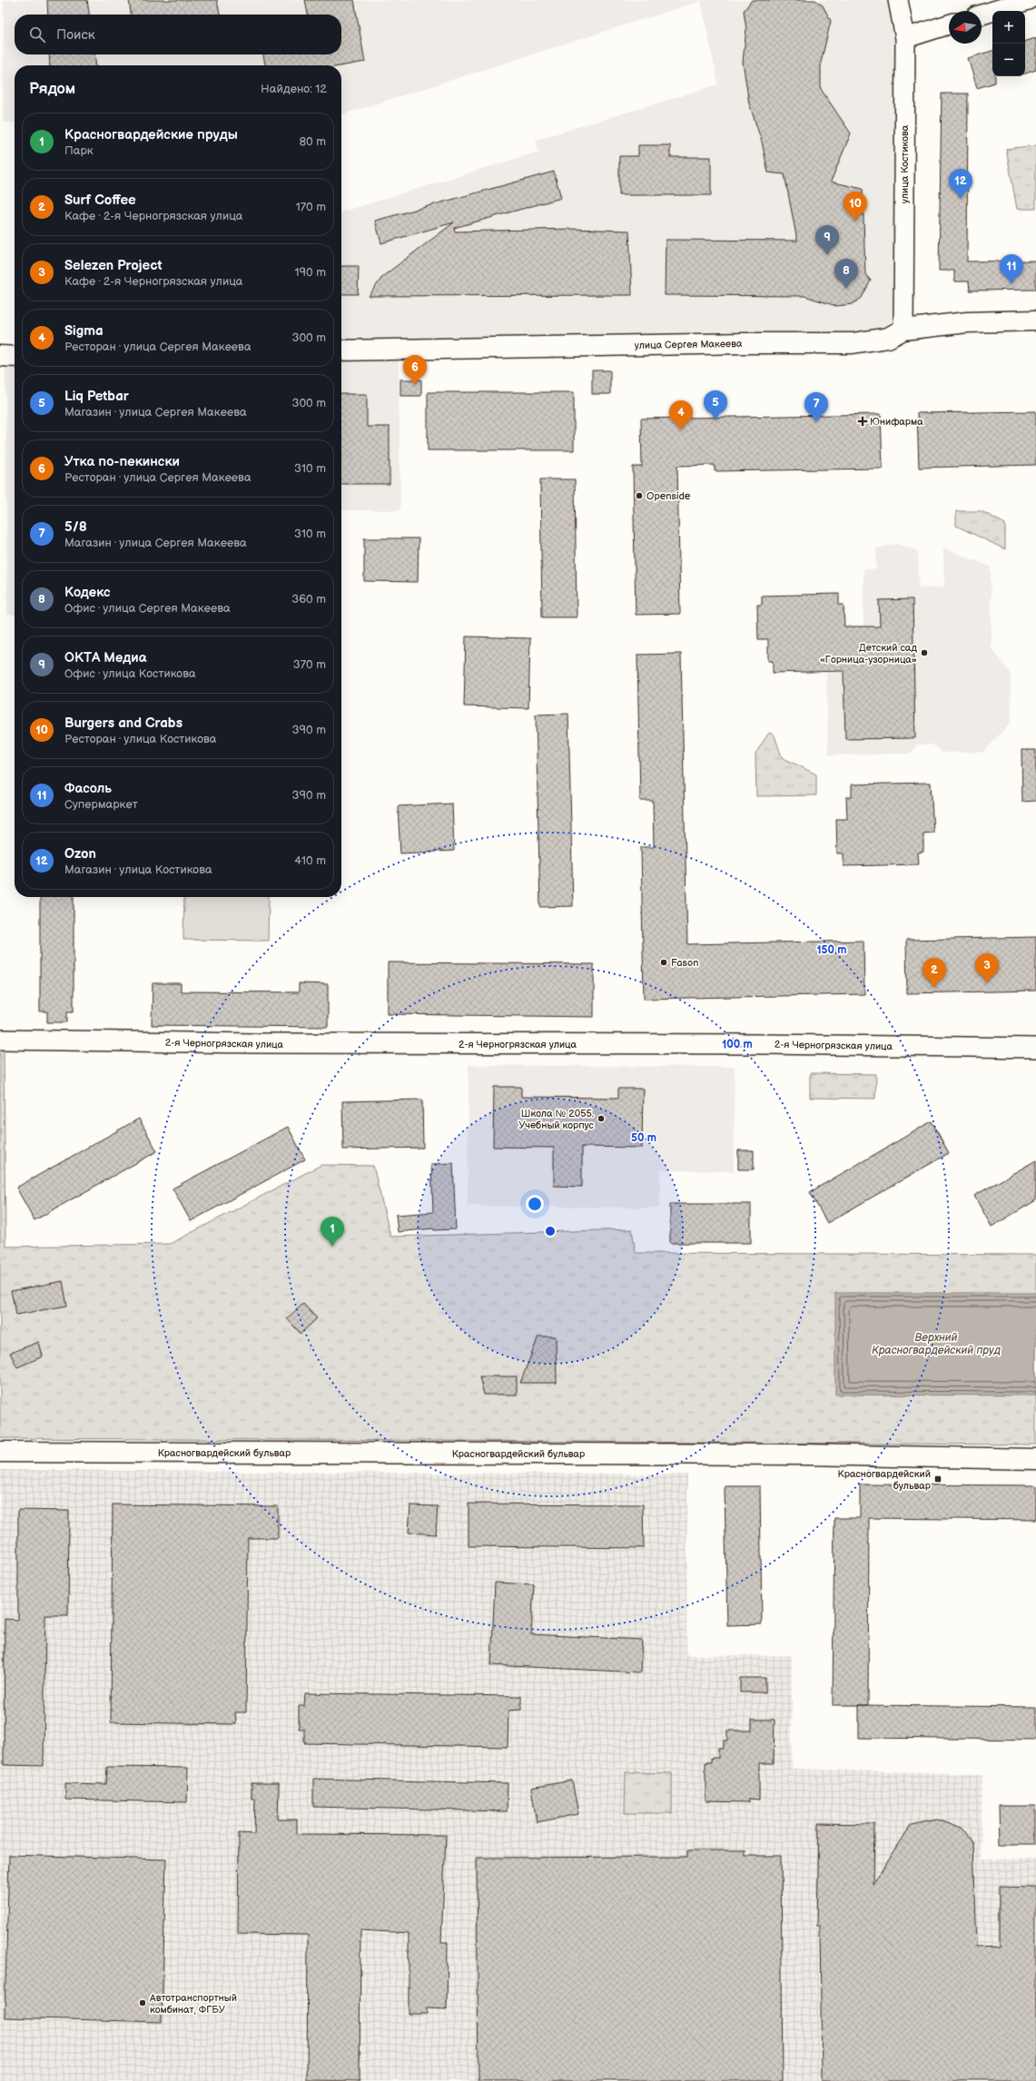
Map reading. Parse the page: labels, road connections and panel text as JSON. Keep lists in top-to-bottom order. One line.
{"streets":{"street":["улица Костикова","улица Сергея Макеева","2-я Черногрязская улица","Красногвардейский бульвар"]},"crossings":[["улица Костикова","улица Сергея Макеева"]],"water":["Верхний Красногвардейский пруд"],"places":{"health":["Юнифарма"],"other":["Openside","Детский сад «Горница-узорница»","Fason","Школа № 2055. Учебный корпус","Автотранспортный комбинат, ФГБУ"],"transit":["Красногвардейский бульвар"]},"north":"left","page":{"map_buttons":["+","−"],"search":"Поиск","heading":["Рядом","Найдено: 12"],"list":[{"mark":"1","name":"Красногвардейские пруды","note":"Парк","value":"80 m"},{"mark":"2","name":"Surf Coffee","note":"Кафе · 2-я Черногрязская улица","value":"170 m"},{"mark":"3","name":"Selezen Project","note":"Кафе · 2-я Черногрязская улица","value":"190 m"},{"mark":"4","name":"Sigma","note":"Ресторан · улица Сергея Макеева","value":"300 m"},{"mark":"5","name":"Liq Petbar","note":"Магазин · улица Сергея Макеева","value":"300 m"},{"mark":"6","name":"Утка по-пекински","note":"Ресторан · улица Сергея Макеева","value":"310 m"},{"mark":"7","name":"5/8","note":"Магазин · улица Сергея Макеева","value":"310 m"},{"mark":"8","name":"Кодекс","note":"Офис · улица Сергея Макеева","value":"360 m"},{"mark":"9","name":"ОКТА Медиа","note":"Офис · улица Костикова","value":"370 m"},{"mark":"10","name":"Burgers and Crabs","note":"Ресторан · улица Костикова","value":"390 m"},{"mark":"11","name":"Фасоль","note":"Супермаркет","value":"390 m"},{"mark":"12","name":"Ozon","note":"Магазин · улица Костикова","value":"410 m"}],"pins":["12","10","9","11","8","6","5","7","4","3","2","1"]},"rings":["150 m","100 m","50 m"]}
